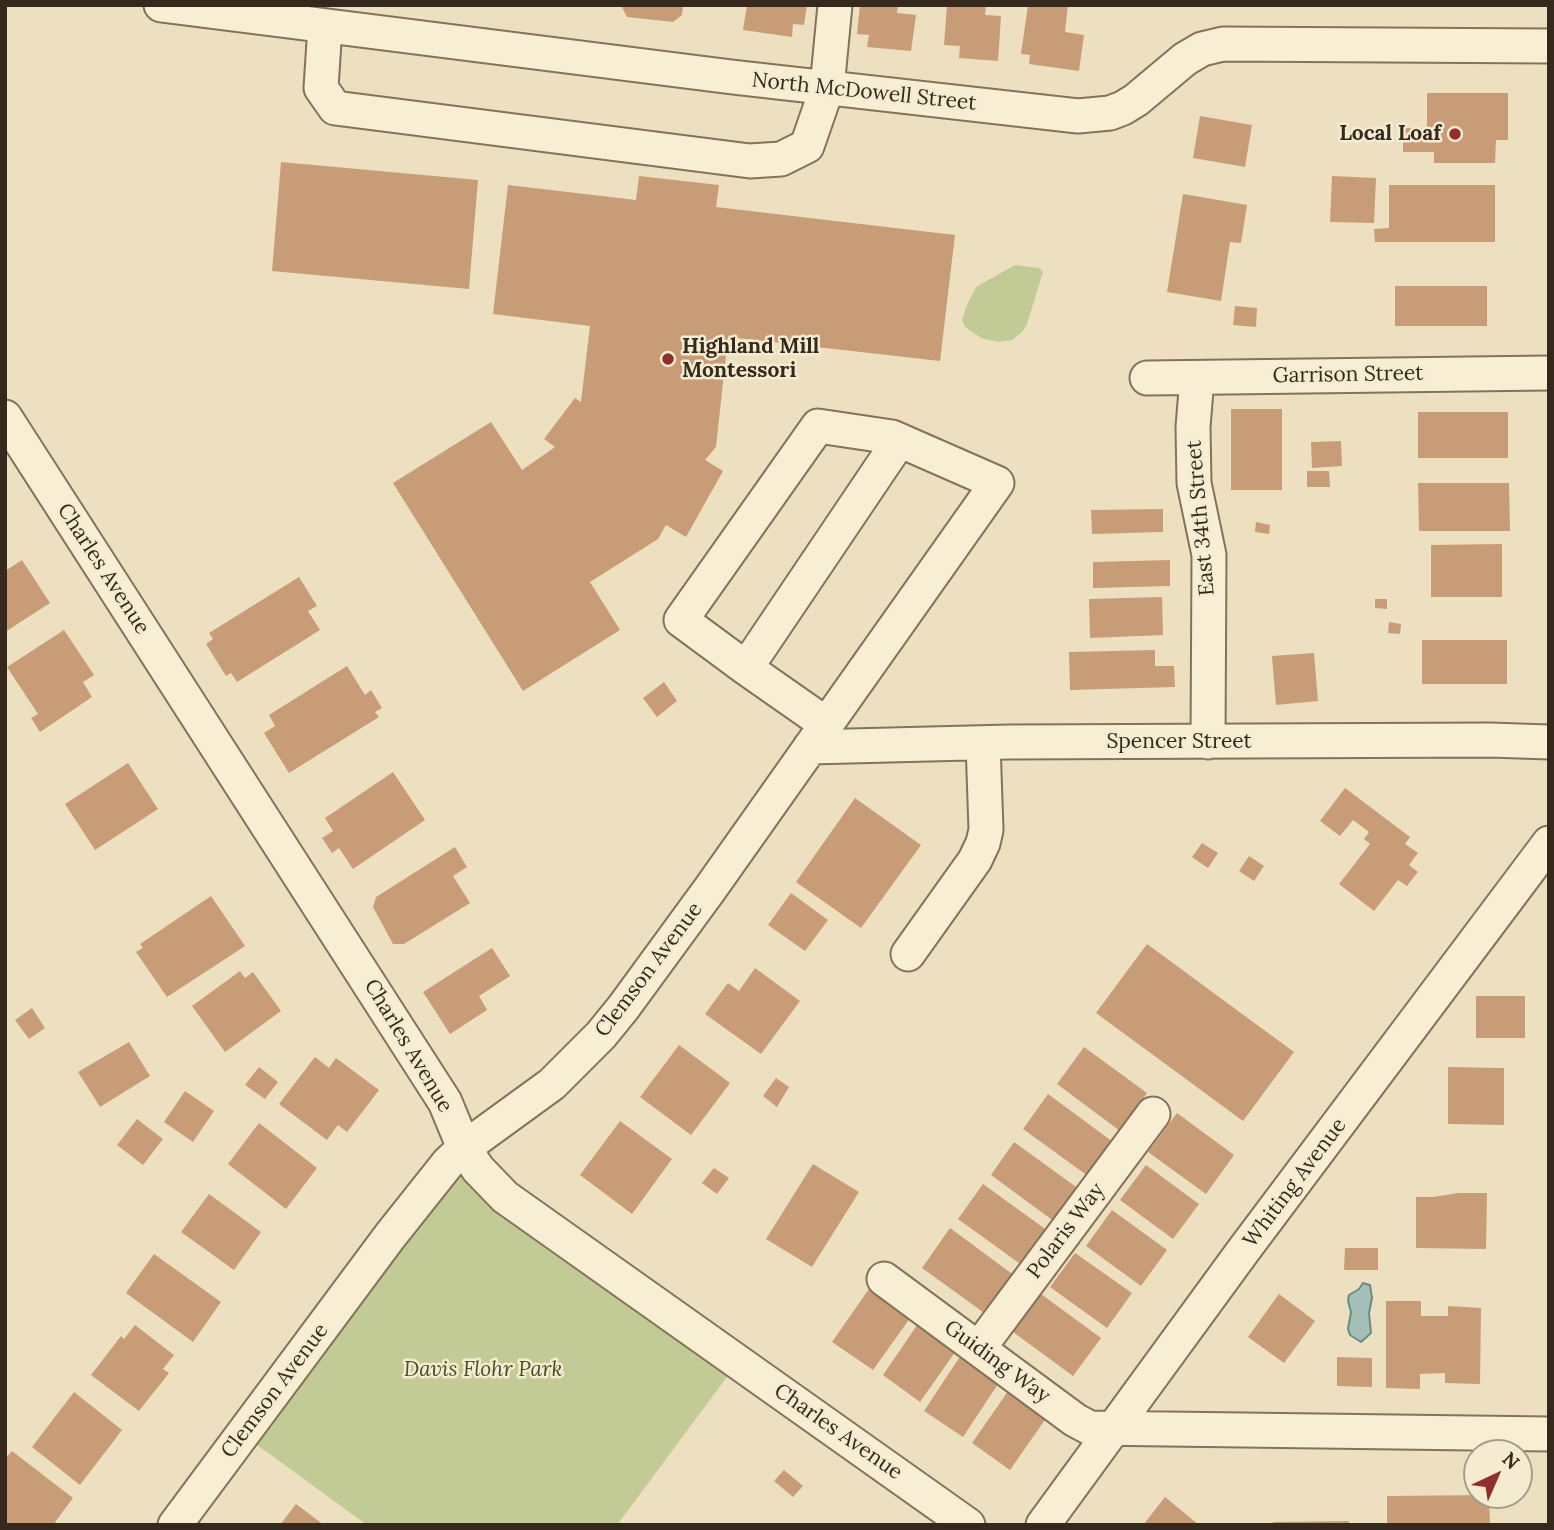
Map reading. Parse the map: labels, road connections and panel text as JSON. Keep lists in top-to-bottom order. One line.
{"streets":{"street":["North McDowell Street","Garrison Street","East 34th Street","Charles Avenue","Spencer Street","Clemson Avenue","Whiting Avenue","Polaris Way","Guiding Way"]},"crossings":[["Garrison Street","East 34th Street"],["East 34th Street","Spencer Street"],["Charles Avenue","Clemson Avenue"],["Spencer Street","Clemson Avenue"],["Whiting Avenue","Guiding Way"],["Polaris Way","Guiding Way"]],"parks":["Davis Flohr Park"],"places":["Local Loaf","Highland Mill Montessori"],"north":"top right"}
